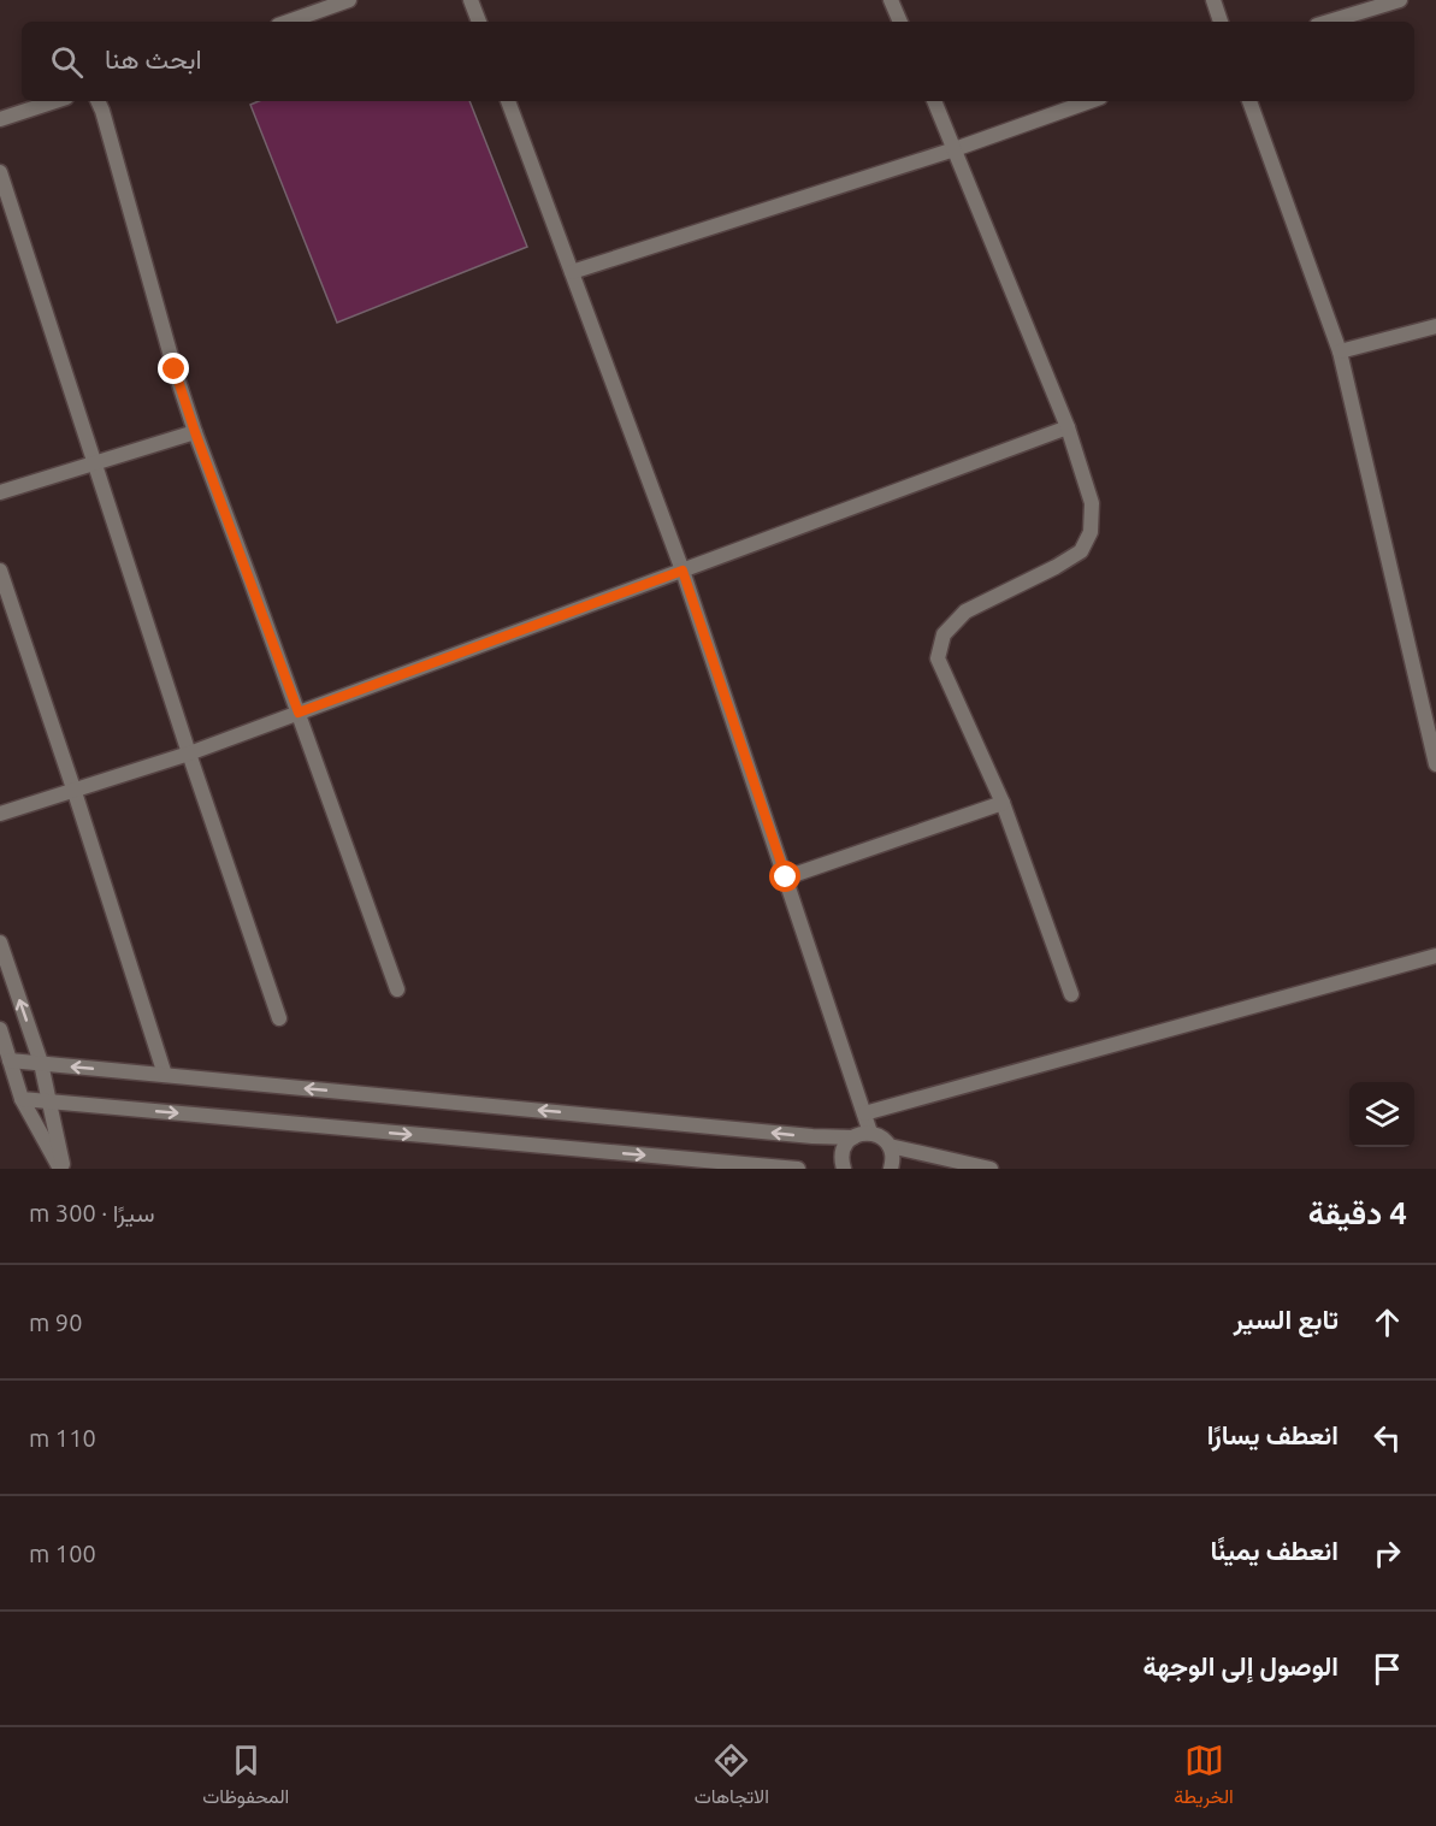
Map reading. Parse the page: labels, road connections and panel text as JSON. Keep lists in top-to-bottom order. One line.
{"page":{"search":"ابحث هنا","heading":["4 دقيقة","سيرًا · 300 m"],"list":[["تابع السير","90 m"],["انعطف يسارًا","110 m"],["انعطف يمينًا","100 m"],"الوصول إلى الوجهة"],"nav":["الخريطة","الاتجاهات","المحفوظات"]}}
